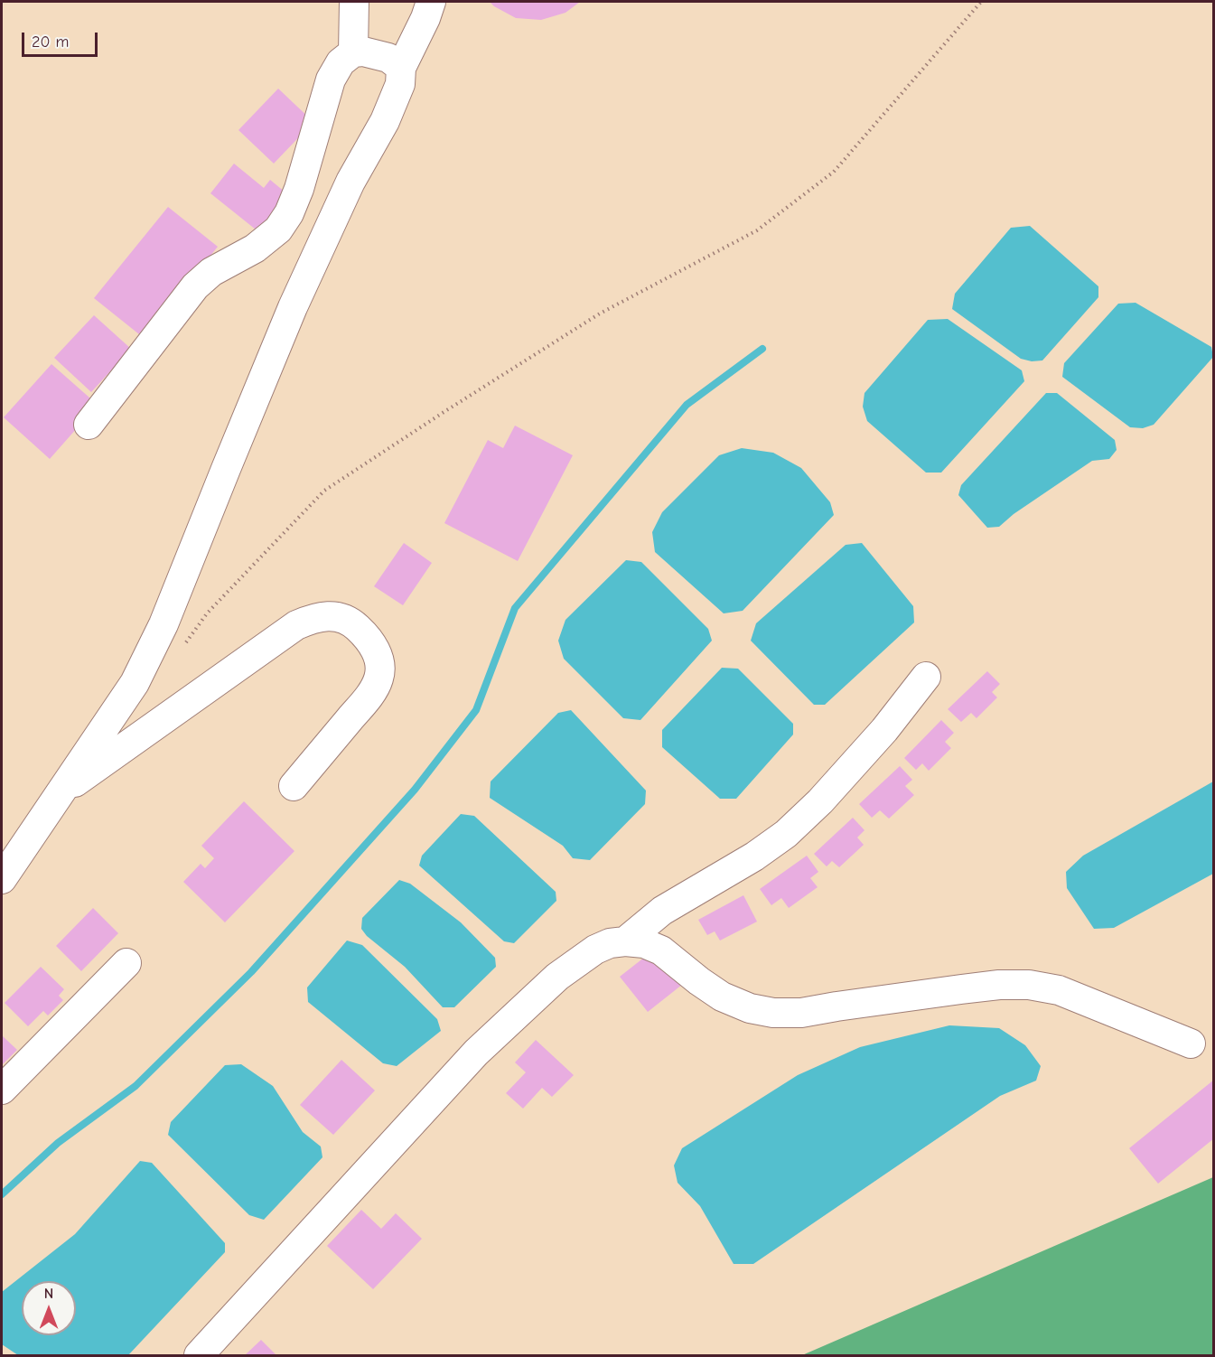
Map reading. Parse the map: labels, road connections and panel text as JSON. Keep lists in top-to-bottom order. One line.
{"scale_bar":"20 m","north":"top"}
